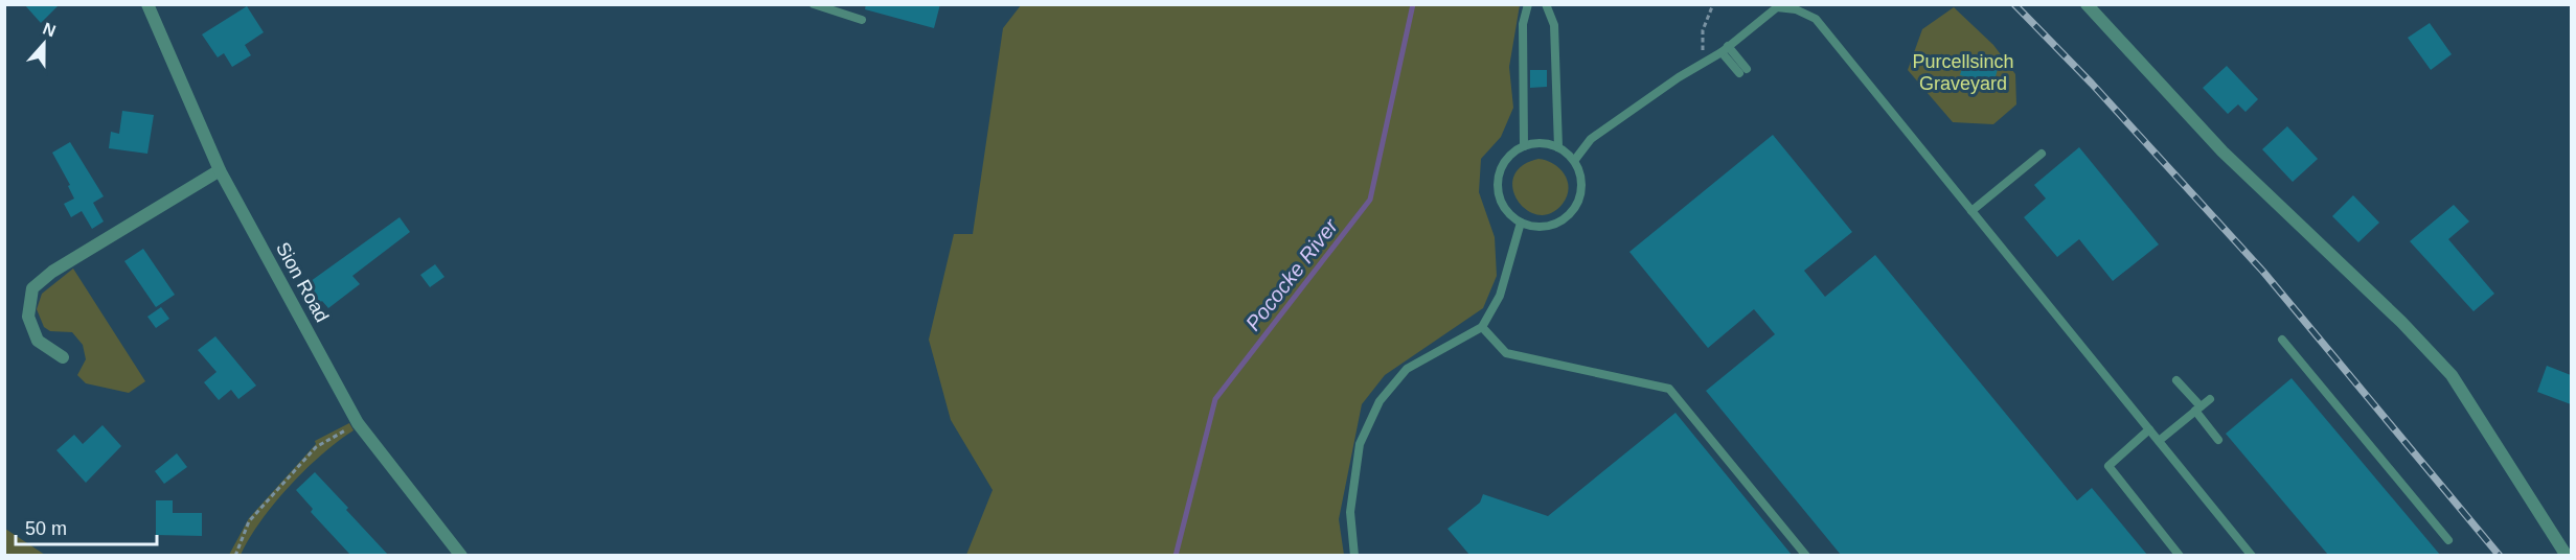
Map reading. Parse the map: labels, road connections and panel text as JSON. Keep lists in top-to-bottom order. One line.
{"streets":{"street":["Sion Road"]},"water":["Pococke River"],"parks":["Purcellsinch Graveyard"],"scale_bar":"50 m","north":"top"}
